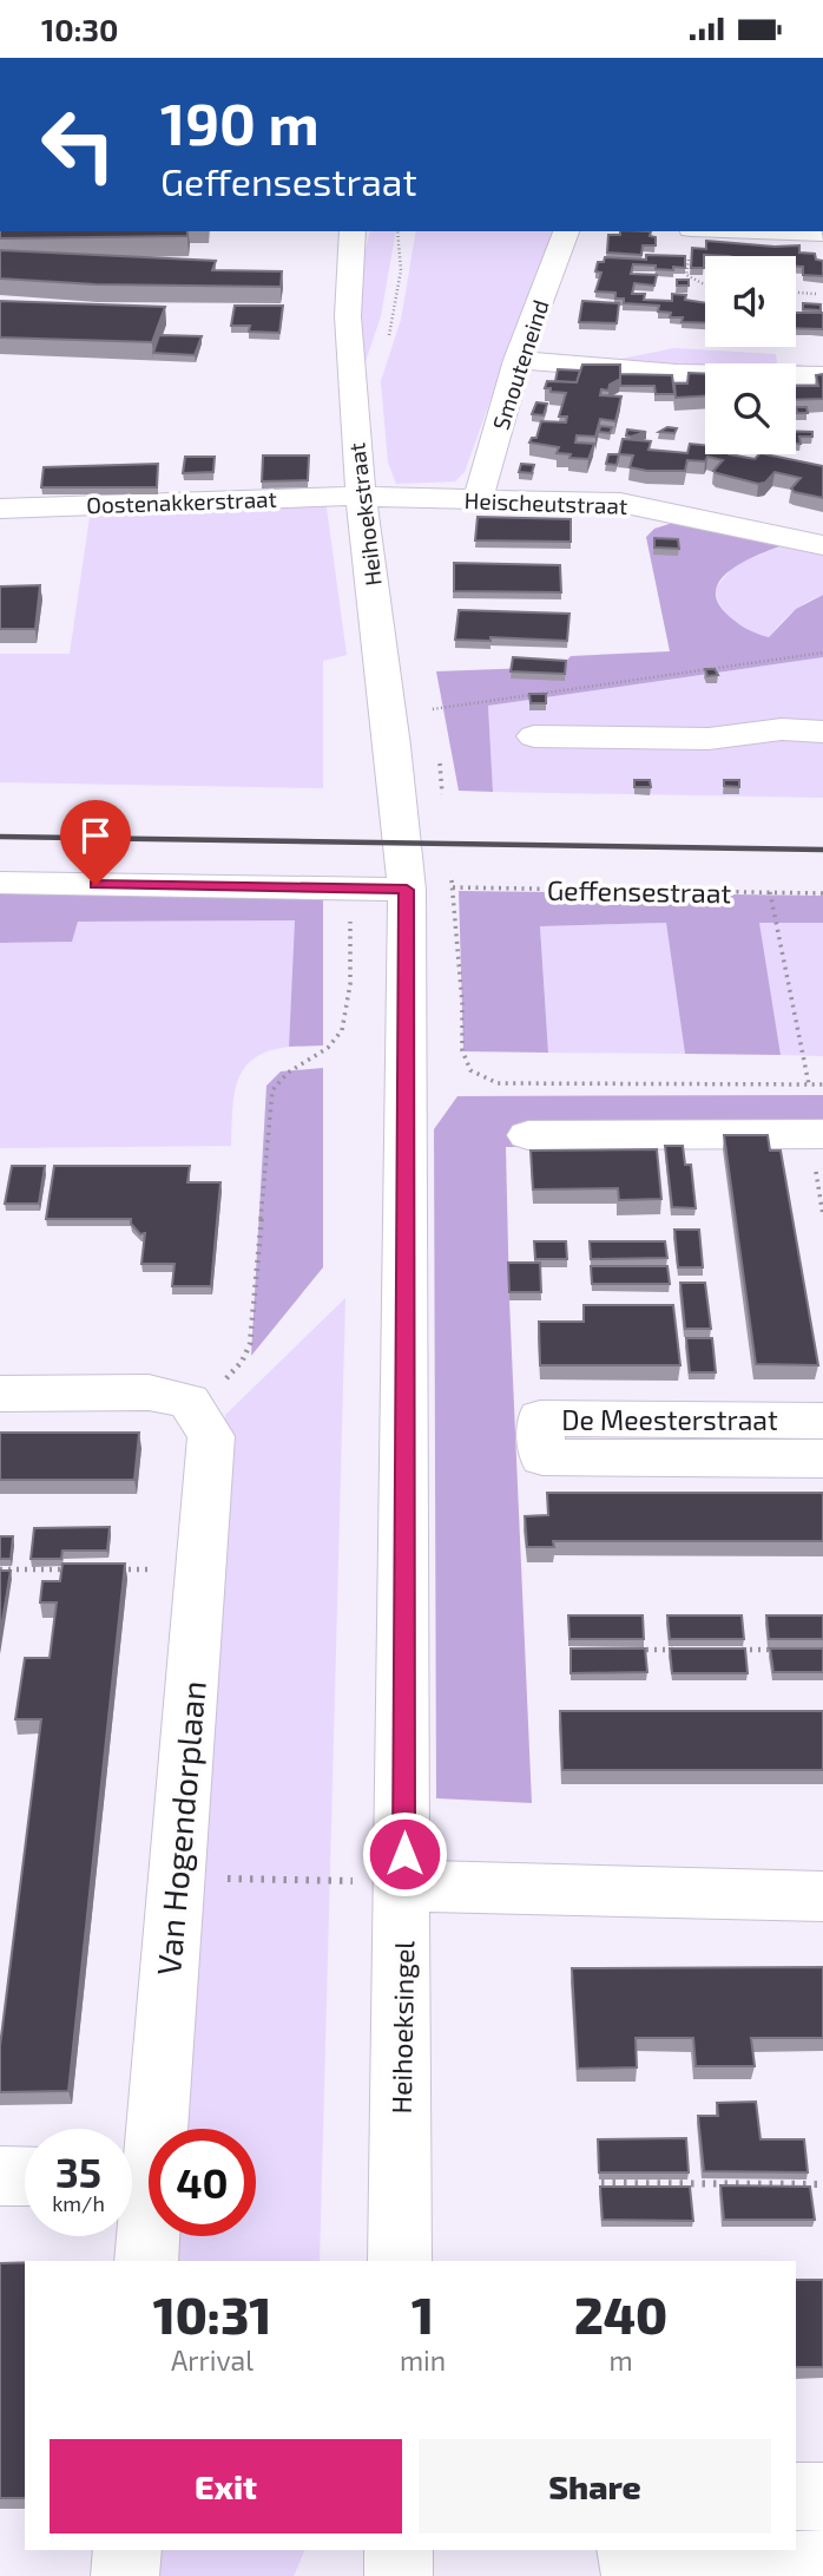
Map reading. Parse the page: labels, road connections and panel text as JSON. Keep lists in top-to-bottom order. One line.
{"streets":{"street":["Smouteneind","Oostenakkerstraat","Heischeutstraat","Heihoekstraat","De Meesterstraat","Van Hogendorplaan","Heihoeksingel"],"path":["Geffensestraat"]},"crossings":[["Smouteneind","Heischeutstraat"],["Oostenakkerstraat","Heischeutstraat"],["Oostenakkerstraat","Heihoekstraat"],["Heischeutstraat","Heihoekstraat"],["Heihoekstraat","Heihoeksingel"],["Geffensestraat","Heihoeksingel"]],"page":{"status":"10:30","turn":["190 m","Geffensestraat"],"speed":"35 km/h","limit":"40","eta":["10:31","Arrival","1","min","240","m"],"buttons":["Exit","Share"]}}
